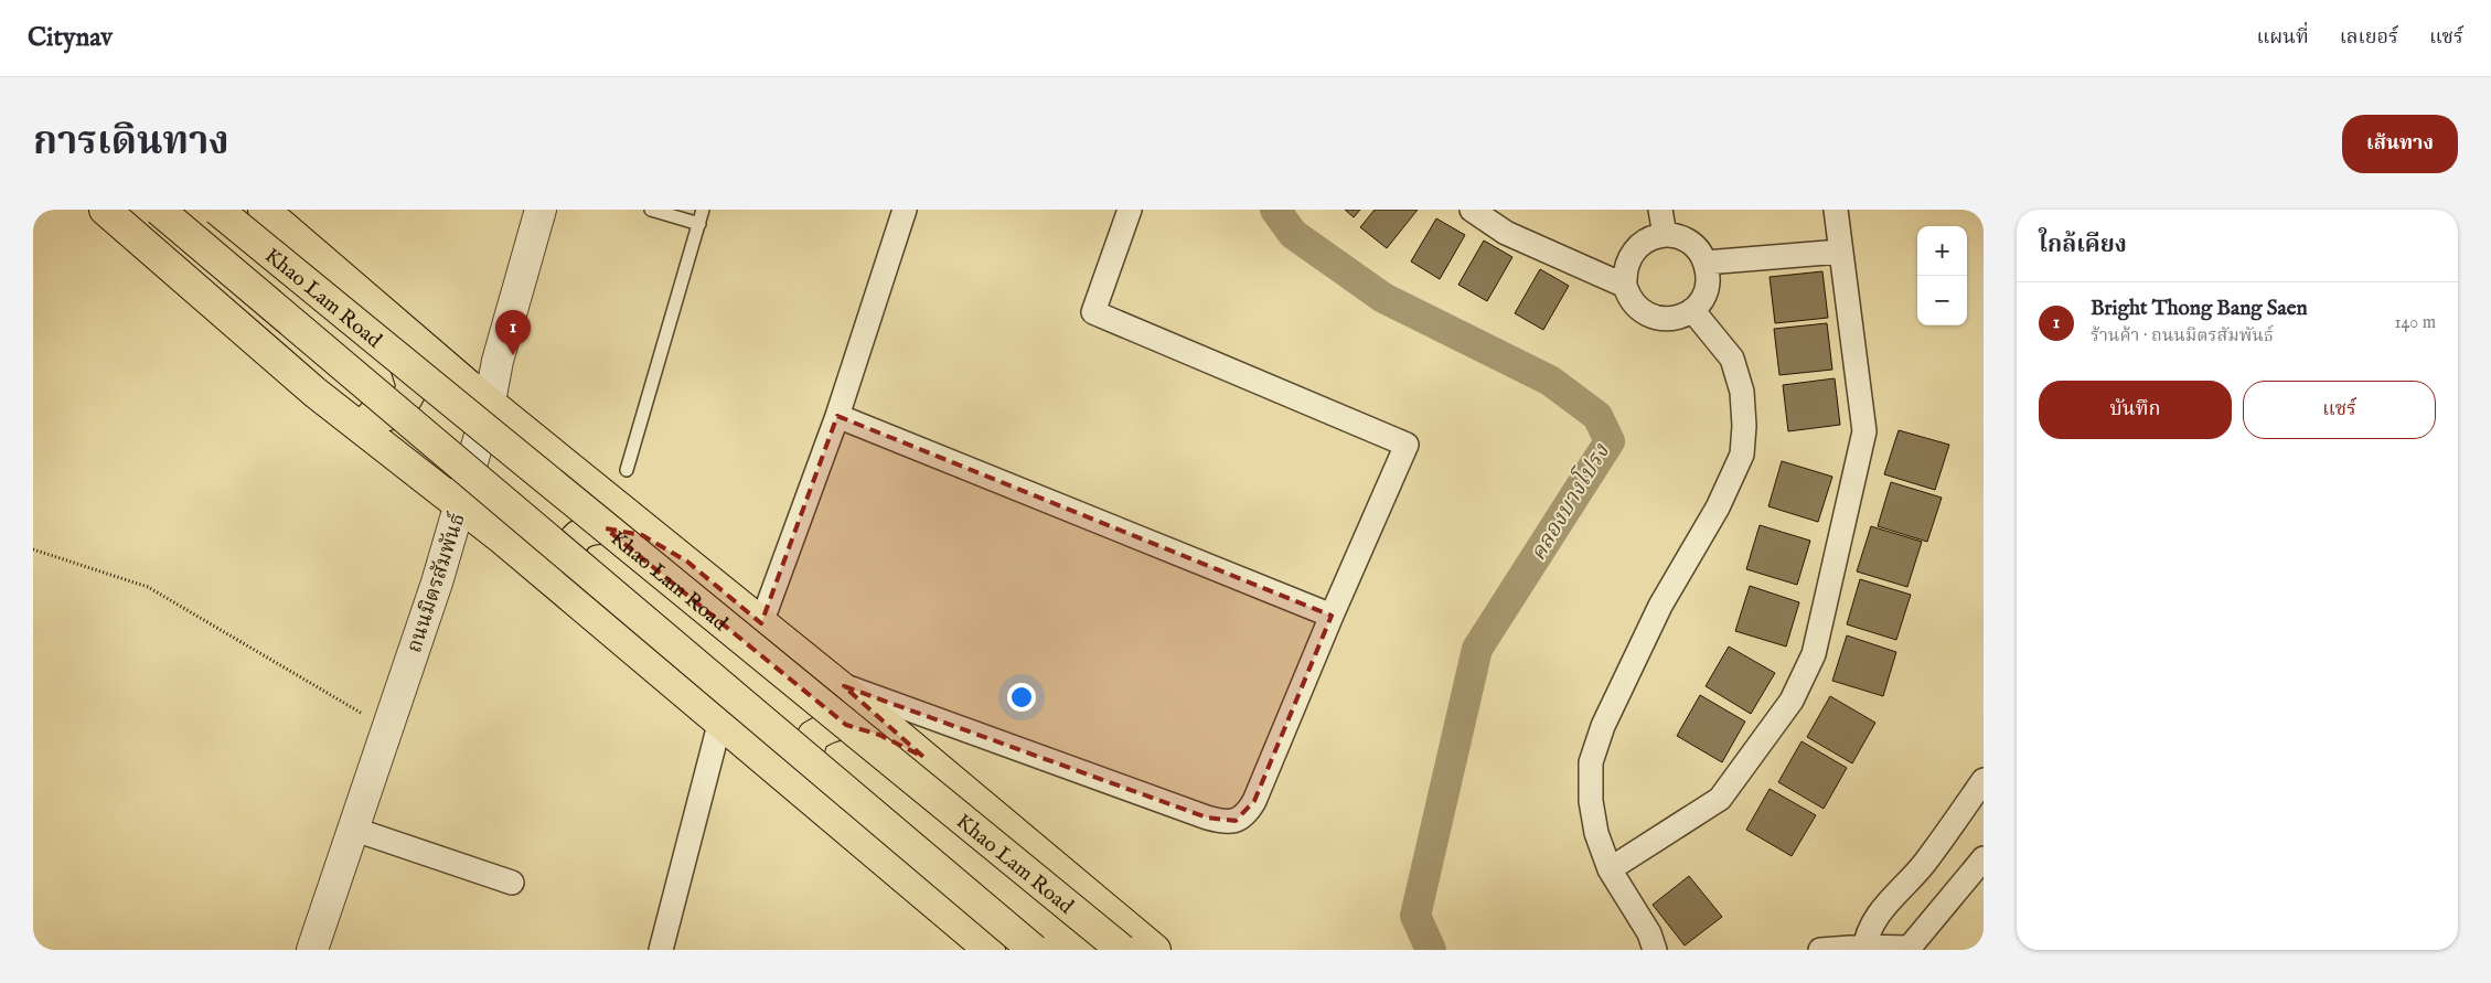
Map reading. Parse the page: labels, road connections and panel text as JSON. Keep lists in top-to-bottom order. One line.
{"streets":{"main road":["Khao Lam Road"],"street":["ถนนมิตรสัมพันธ์"]},"water":["คลองบางโปรง"],"page":{"header":"Citynav","nav":["แผนที่","เลเยอร์","แชร์"],"title":"การเดินทาง","buttons":["เส้นทาง",["บันทึก","แชร์"]],"heading":"ใกล้เคียง","map_buttons":["+","−"],"list":[{"mark":"1","name":"Bright Thong Bang Saen","note":"ร้านค้า · ถนนมิตรสัมพันธ์","value":"140 m"}],"pins":"1"}}
